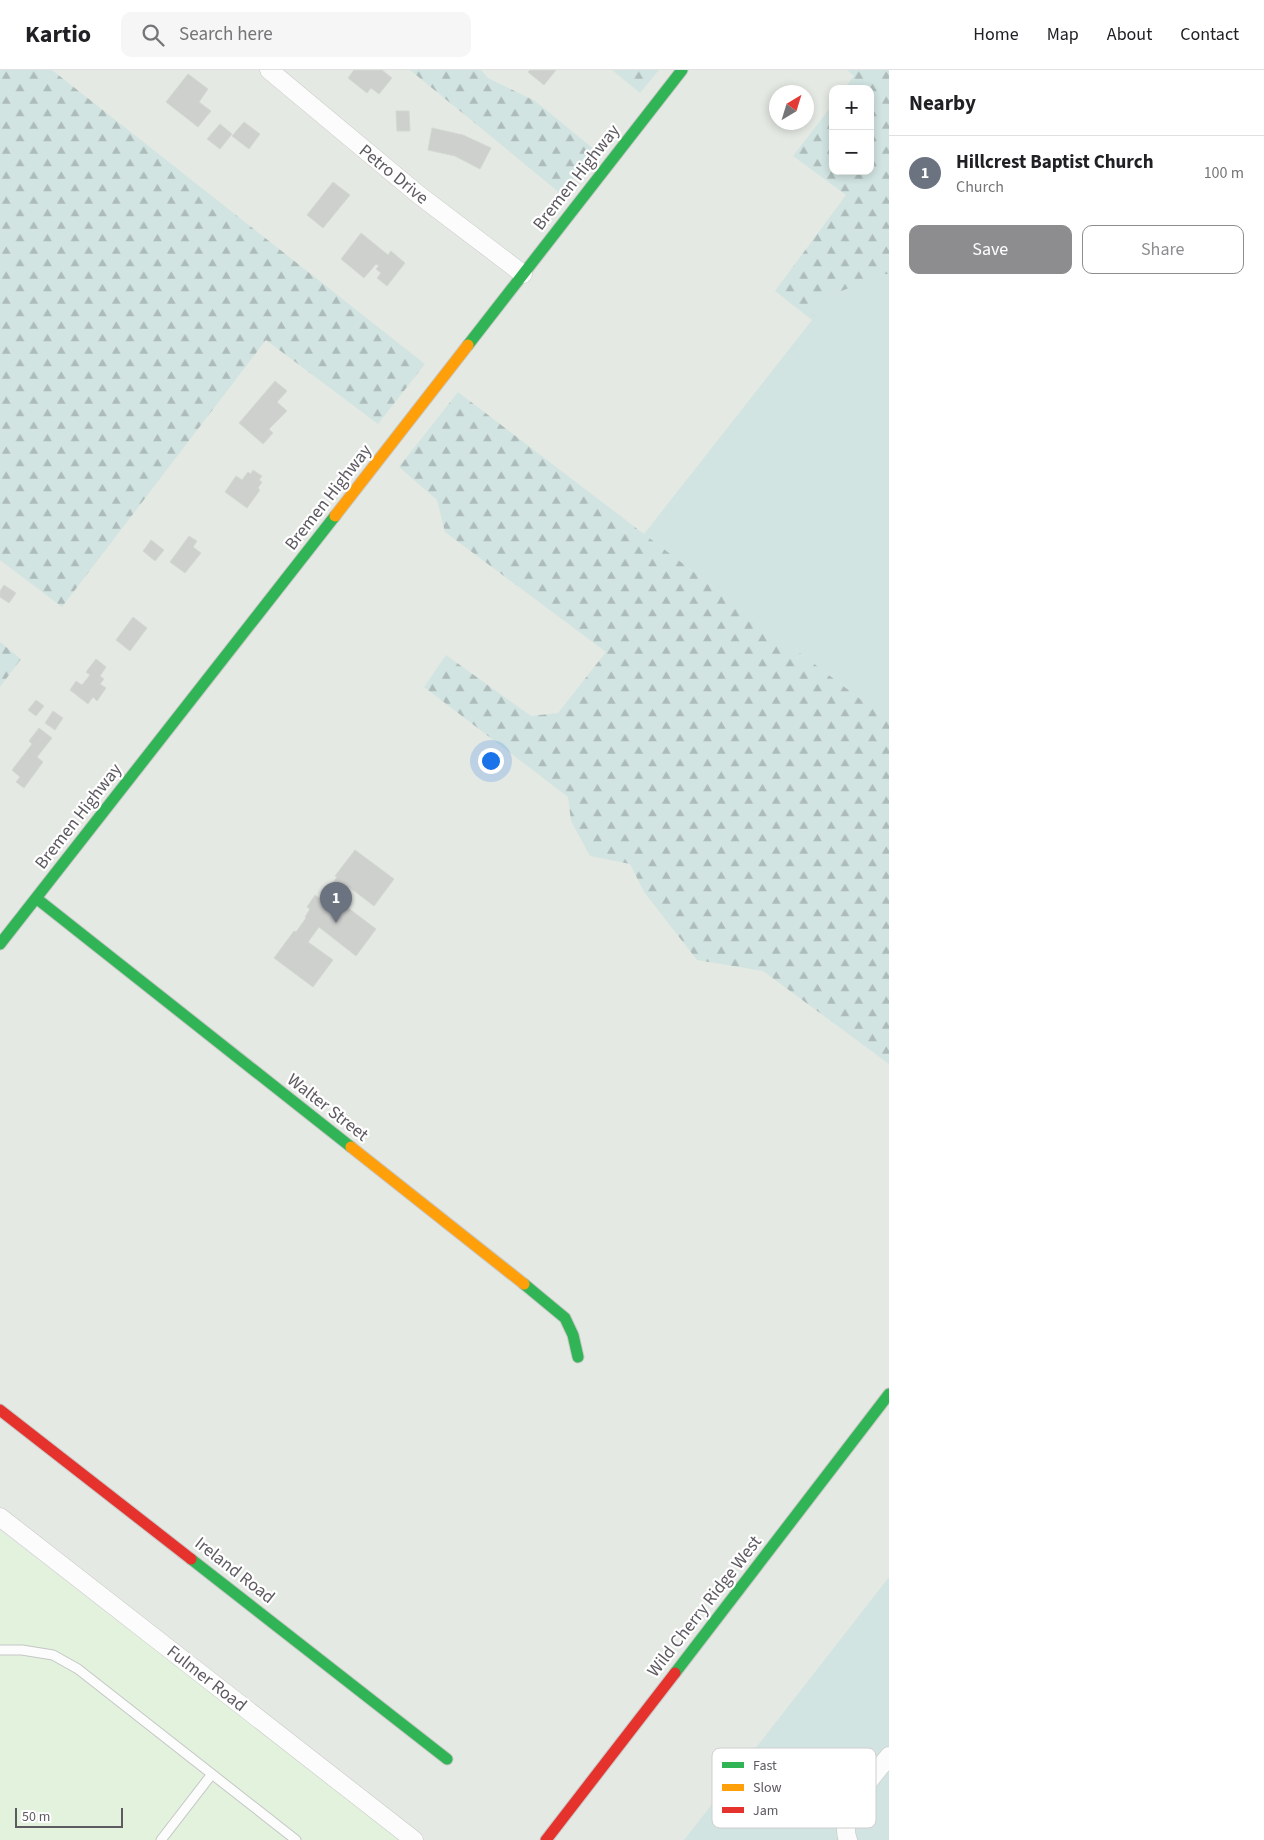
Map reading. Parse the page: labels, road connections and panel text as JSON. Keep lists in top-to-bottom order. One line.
{"streets":{"street":["Petro Drive","Bremen Highway","Walter Street","Ireland Road","Wild Cherry Ridge West","Fulmer Road"]},"crossings":[["Petro Drive","Bremen Highway"],["Bremen Highway","Walter Street"]],"legend":["Fast","Slow","Jam"],"scale_bar":"50 m","north":"top right","page":{"header":"Kartio","search":"Search here","nav":["Home","Map","About","Contact"],"heading":"Nearby","map_buttons":["+","−"],"list":[{"mark":"1","name":"Hillcrest Baptist Church","note":"Church","value":"100 m"}],"buttons":["Save","Share"],"pins":"1","scale":"50 m"}}
